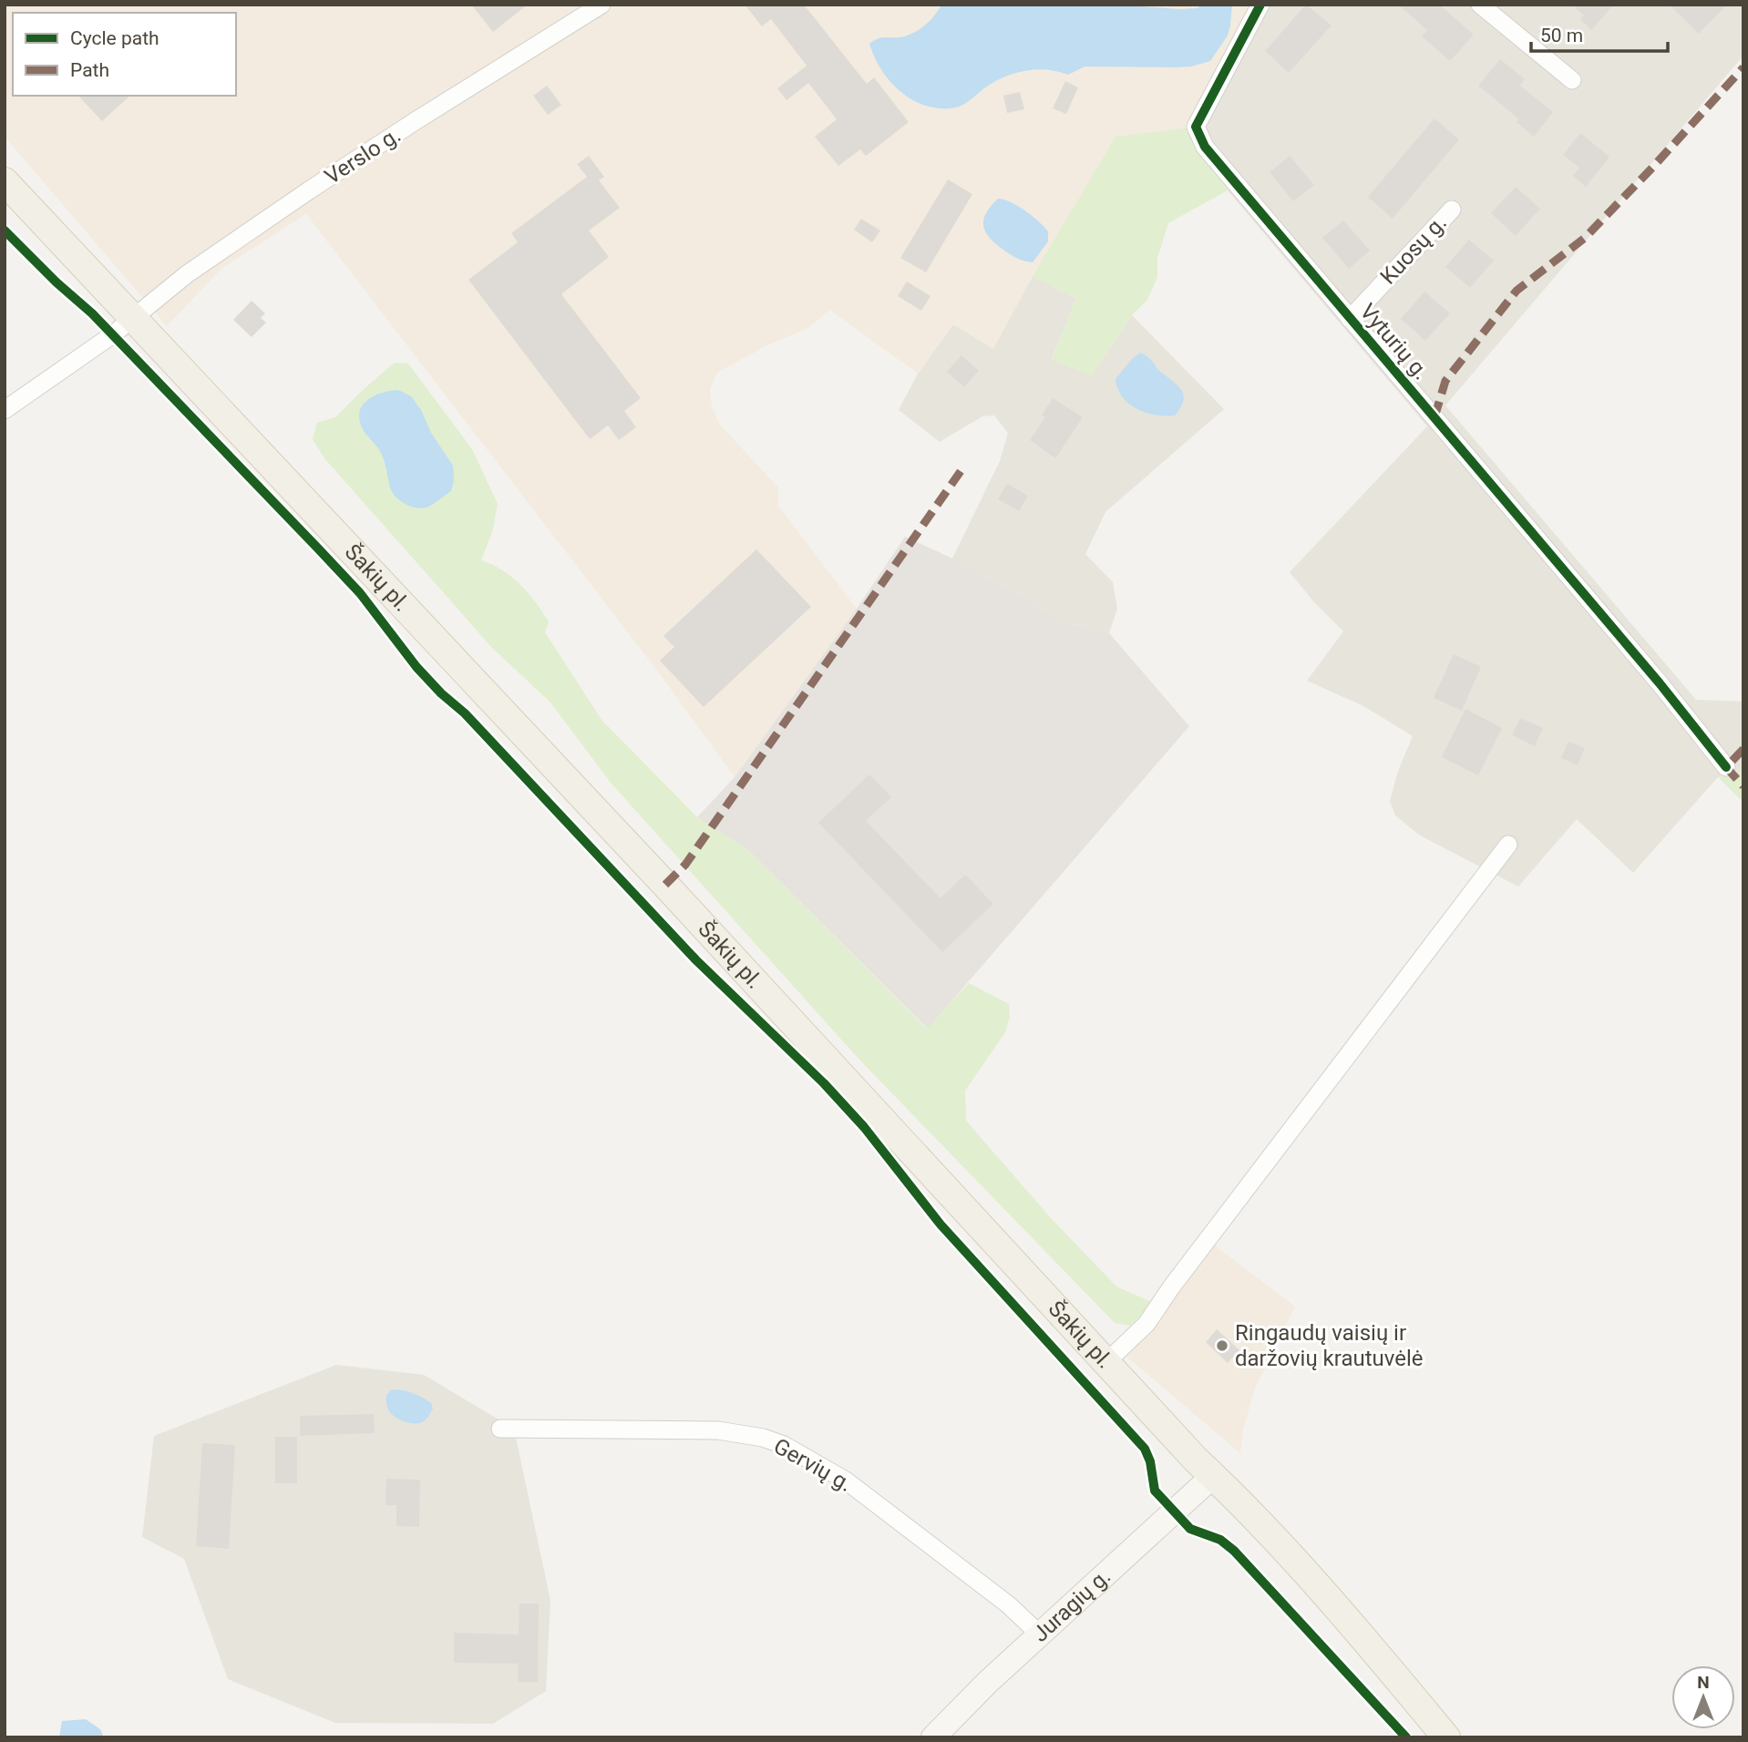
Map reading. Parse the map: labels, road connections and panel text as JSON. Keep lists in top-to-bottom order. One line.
{"streets":{"main road":["Šakių pl.","Juragių g."],"street":["Verslo g.","Kuosų g.","Vyturių g.","Gervių g."]},"crossings":[["Verslo g.","Šakių pl."],["Kuosų g.","Vyturių g."],["Šakių pl.","Juragių g."],["Gervių g.","Juragių g."]],"places":["Ringaudų vaisių ir daržovių krautuvėlė"],"legend":["Cycle path","Path"],"scale_bar":"50 m","north":"top"}
